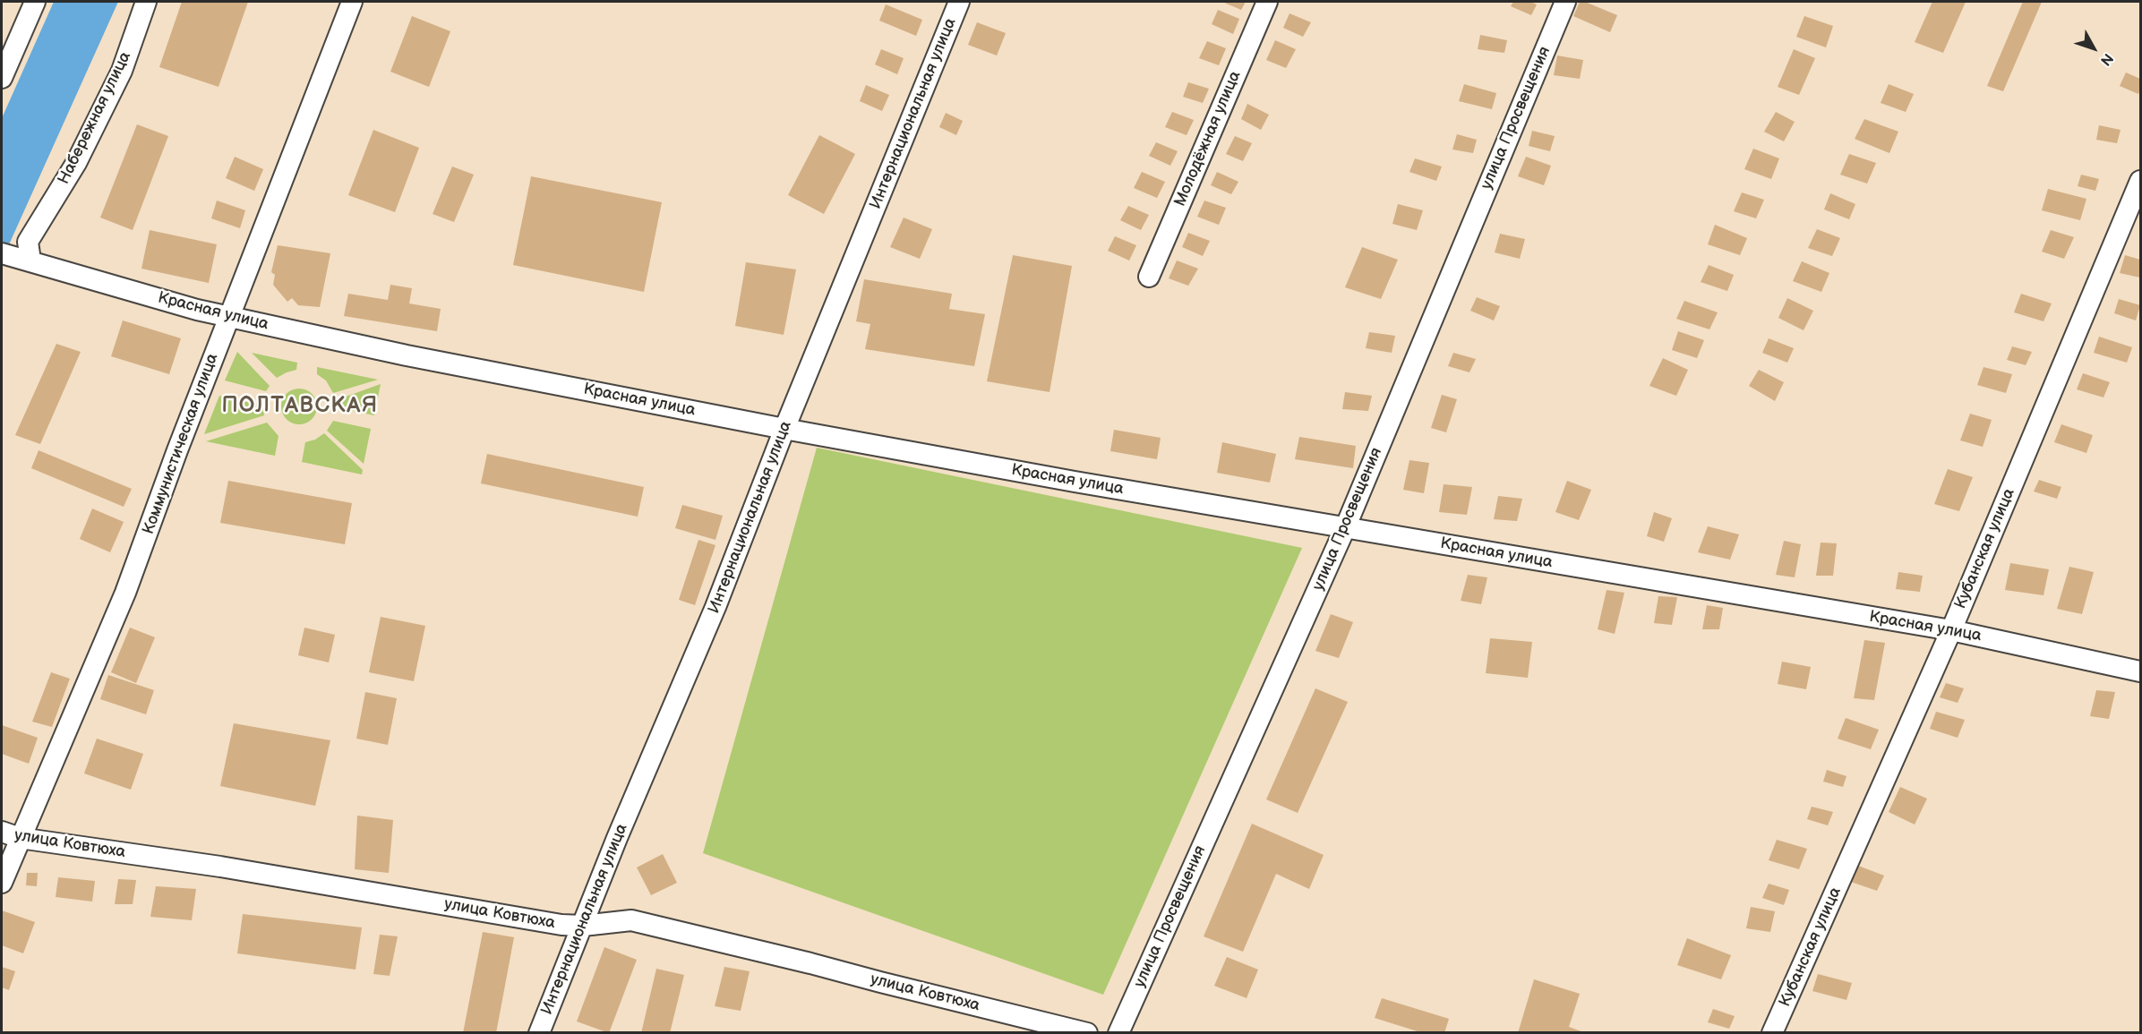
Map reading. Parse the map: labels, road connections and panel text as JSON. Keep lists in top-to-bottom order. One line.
{"streets":{"street":["Интернациональная улица","Набережная улица","улица Просвещения","Молодёжная улица","Красная улица","Коммунистическая улица","Кубанская улица","улица Ковтюха"]},"crossings":[["Интернациональная улица","Красная улица"],["Интернациональная улица","улица Ковтюха"],["Набережная улица","Красная улица"],["улица Просвещения","Красная улица"],["Красная улица","Коммунистическая улица"],["Красная улица","Кубанская улица"],["Коммунистическая улица","улица Ковтюха"]],"districts":["ПОЛТАВСКАЯ"],"north":"bottom right"}
